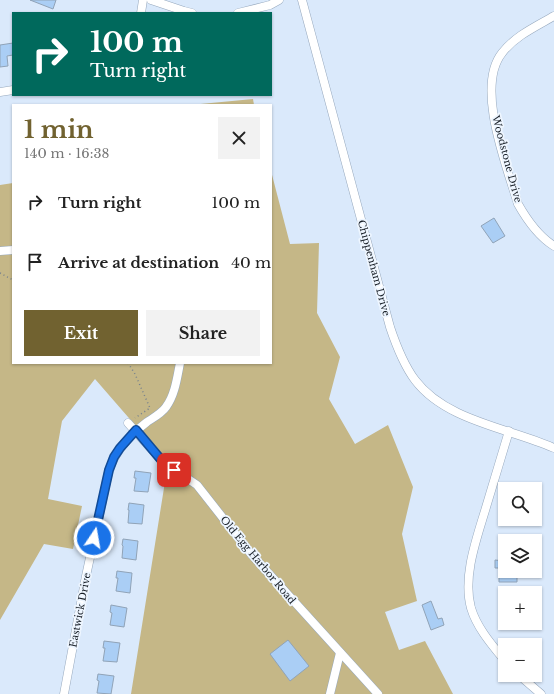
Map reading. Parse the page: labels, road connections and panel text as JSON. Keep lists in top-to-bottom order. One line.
{"streets":{"street":["Woodstone Drive","Chippenham Drive","Old Egg Harbor Road","Eastwick Drive"]},"crossings":[["Old Egg Harbor Road","Eastwick Drive"]],"page":{"turn":["100 m","Turn right"],"heading":["1 min","140 m · 16:38"],"list":[{"name":"Turn right","value":"100 m"},{"name":"Arrive at destination","value":"40 m"}],"buttons":["Exit","Share"],"map_buttons":["+","−"]}}
